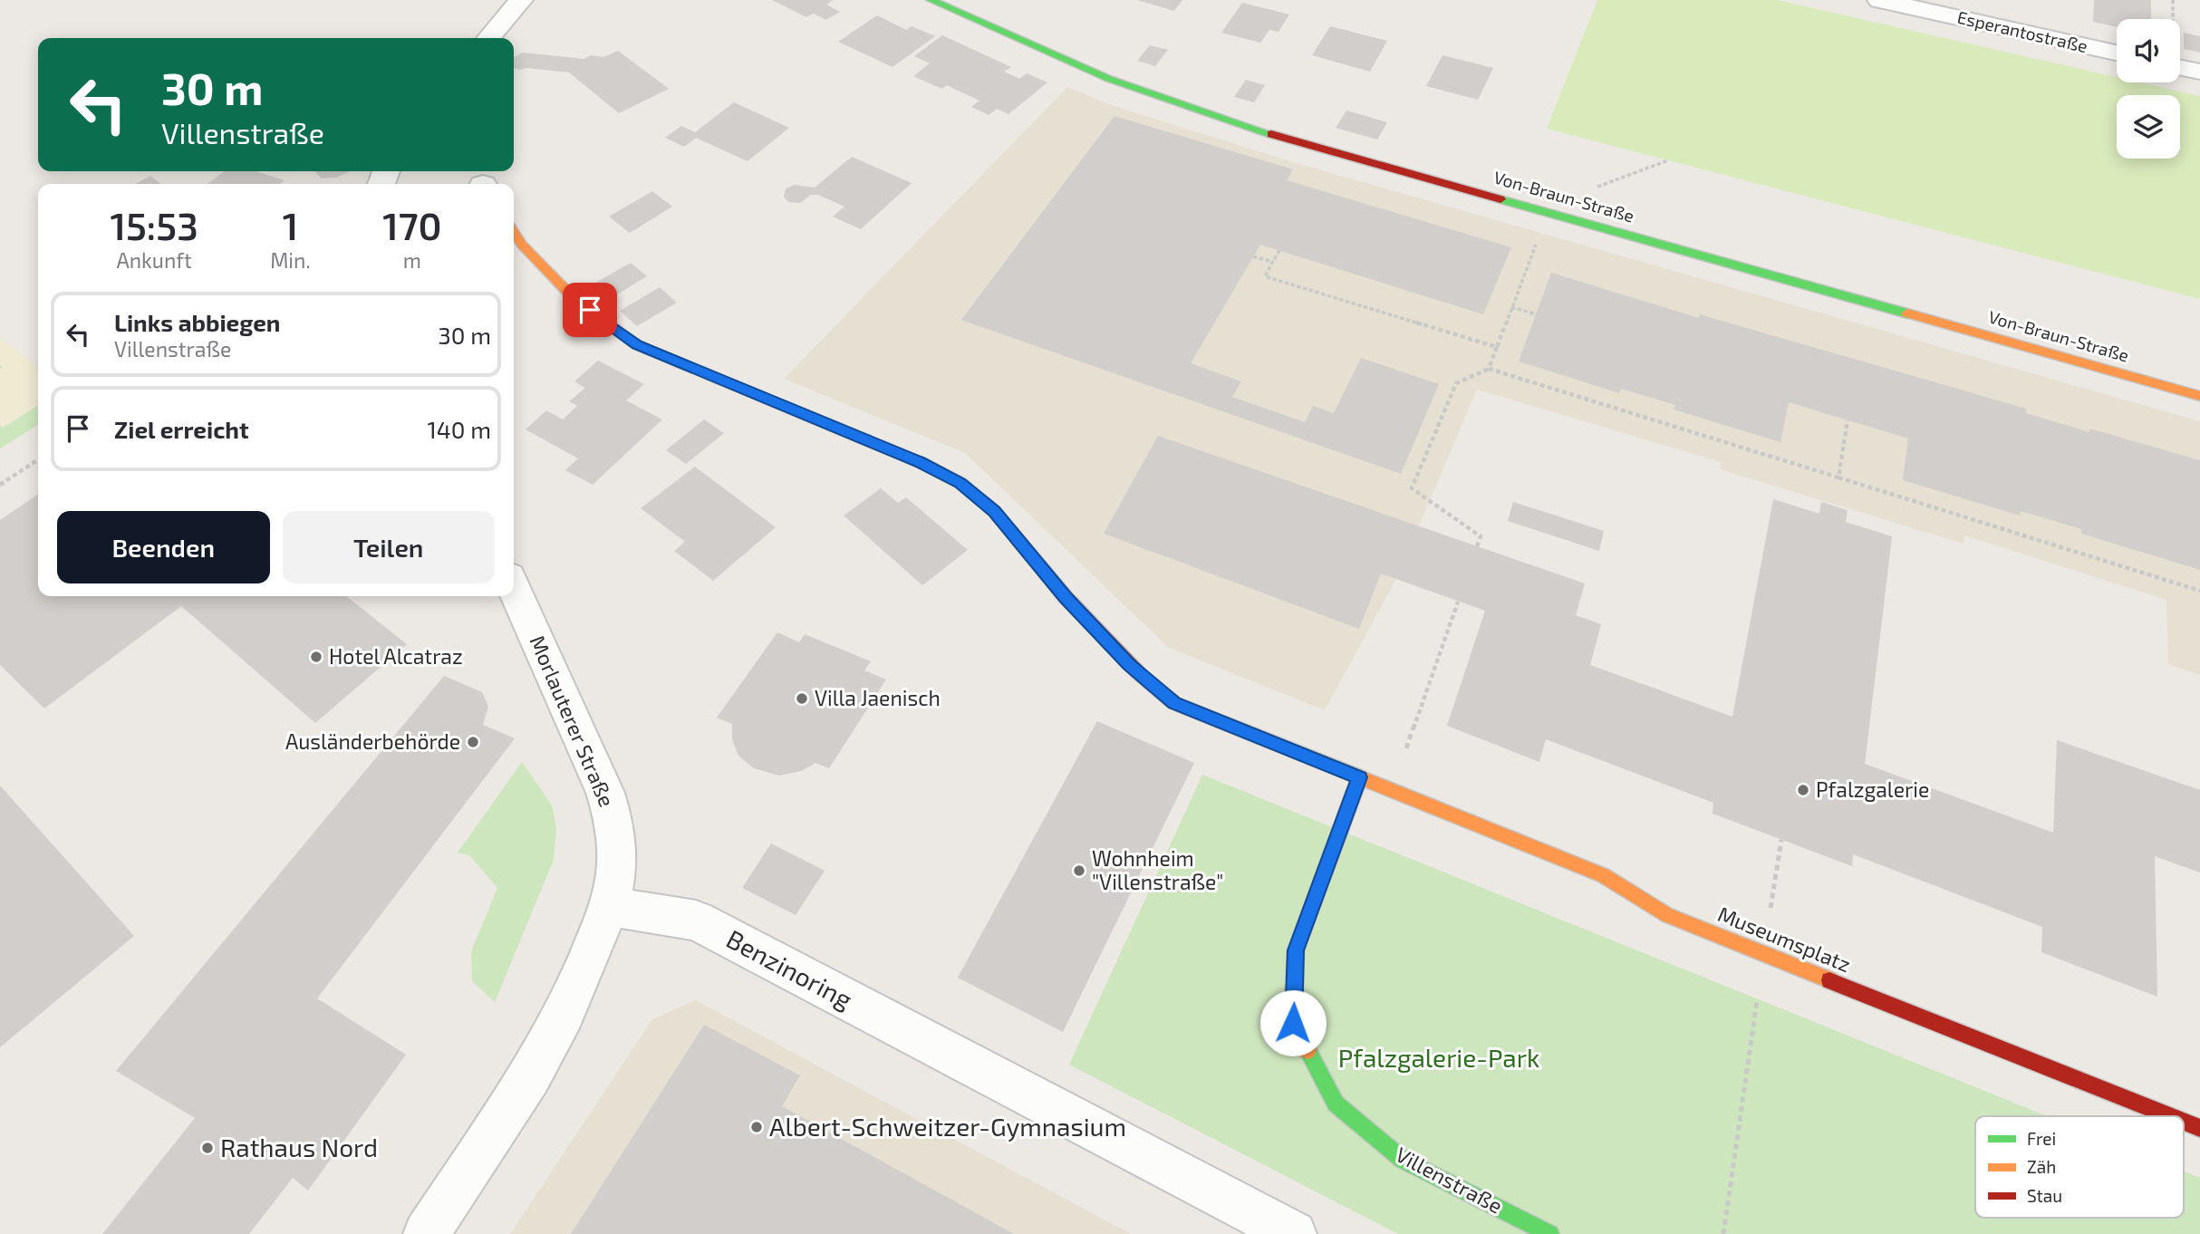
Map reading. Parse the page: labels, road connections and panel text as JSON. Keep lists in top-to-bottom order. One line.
{"streets":{"street":["Esperantostraße","Von-Braun-Straße","Morlauterer Straße","Museumsplatz","Benzinoring","Villenstraße"]},"crossings":[["Morlauterer Straße","Benzinoring"],["Museumsplatz","Villenstraße"]],"parks":["Pfalzgalerie-Park"],"places":["Hotel Alcatraz","Villa Jaenisch","Ausländerbehörde","Pfalzgalerie","Wohnheim \"Villenstraße\"","Albert-Schweitzer-Gymnasium","Rathaus Nord"],"legend":["Frei","Zäh","Stau"],"page":{"turn":["30 m","Villenstraße"],"eta":["15:53","Ankunft","1","Min.","170","m"],"list":[{"name":"Links abbiegen","note":"Villenstraße","value":"30 m"},{"name":"Ziel erreicht","value":"140 m"}],"buttons":["Beenden","Teilen"]}}
